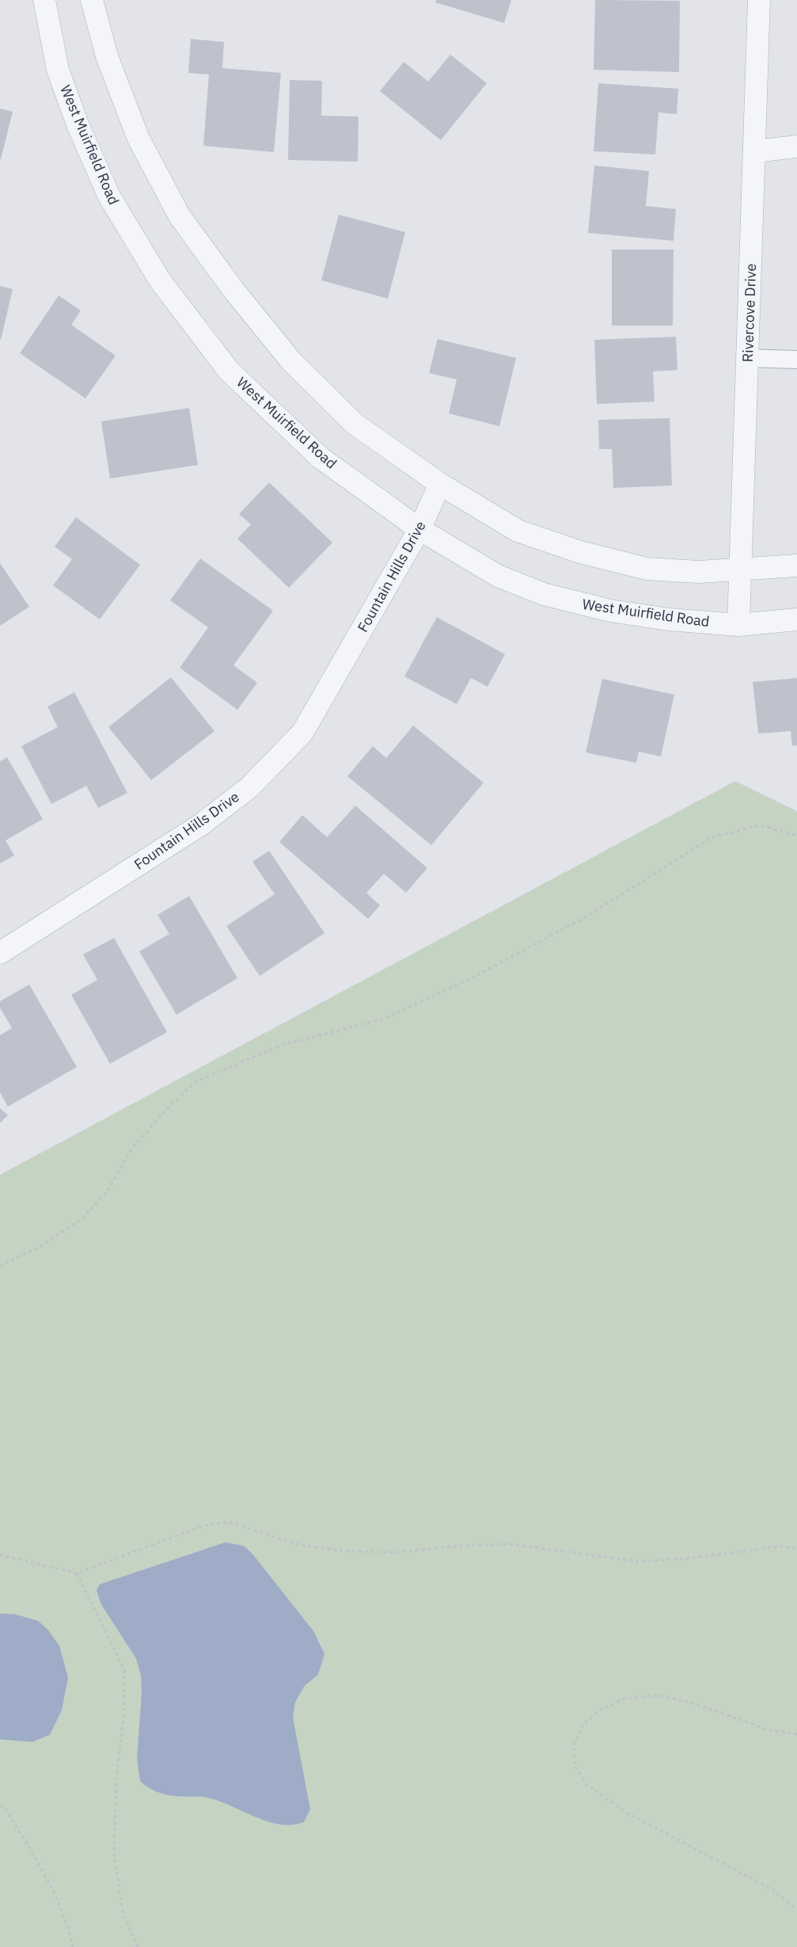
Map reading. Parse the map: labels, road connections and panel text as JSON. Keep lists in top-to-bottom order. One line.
{"streets":{"street":["West Muirfield Road","Rivercove Drive","Fountain Hills Drive"]},"crossings":[["West Muirfield Road","Rivercove Drive"],["West Muirfield Road","Fountain Hills Drive"]]}
